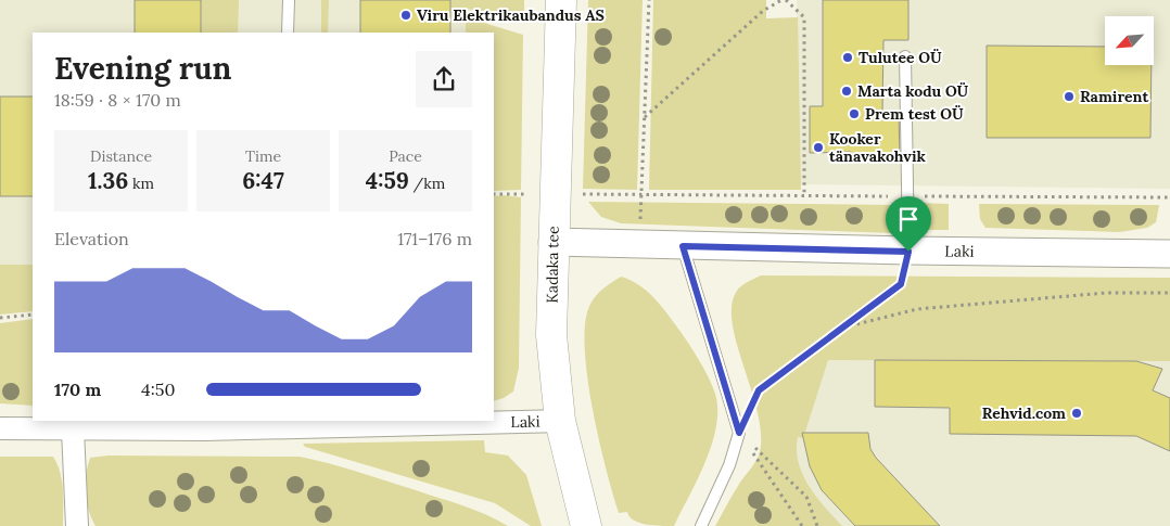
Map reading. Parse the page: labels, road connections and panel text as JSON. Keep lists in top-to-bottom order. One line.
{"streets":{"main road":["Kadaka tee"],"street":["Laki"]},"crossings":[["Laki","Kadaka tee"]],"places":["Viru Elektrikaubandus AS","Tulutee OÜ","Marta kodu OÜ","Ramirent","Prem test OÜ","Kooker tänavakohvik","Rehvid.com"],"north":"bottom left","page":{"heading":["Evening run","18:59 · 8 × 170 m"],"stats":[["Distance","1.36 km"],["Time","6:47"],["Pace","4:59 /km"]],"chart":["Elevation","171–176 m"],"list":[{"name":"170 m","note":"4:50"}]}}
